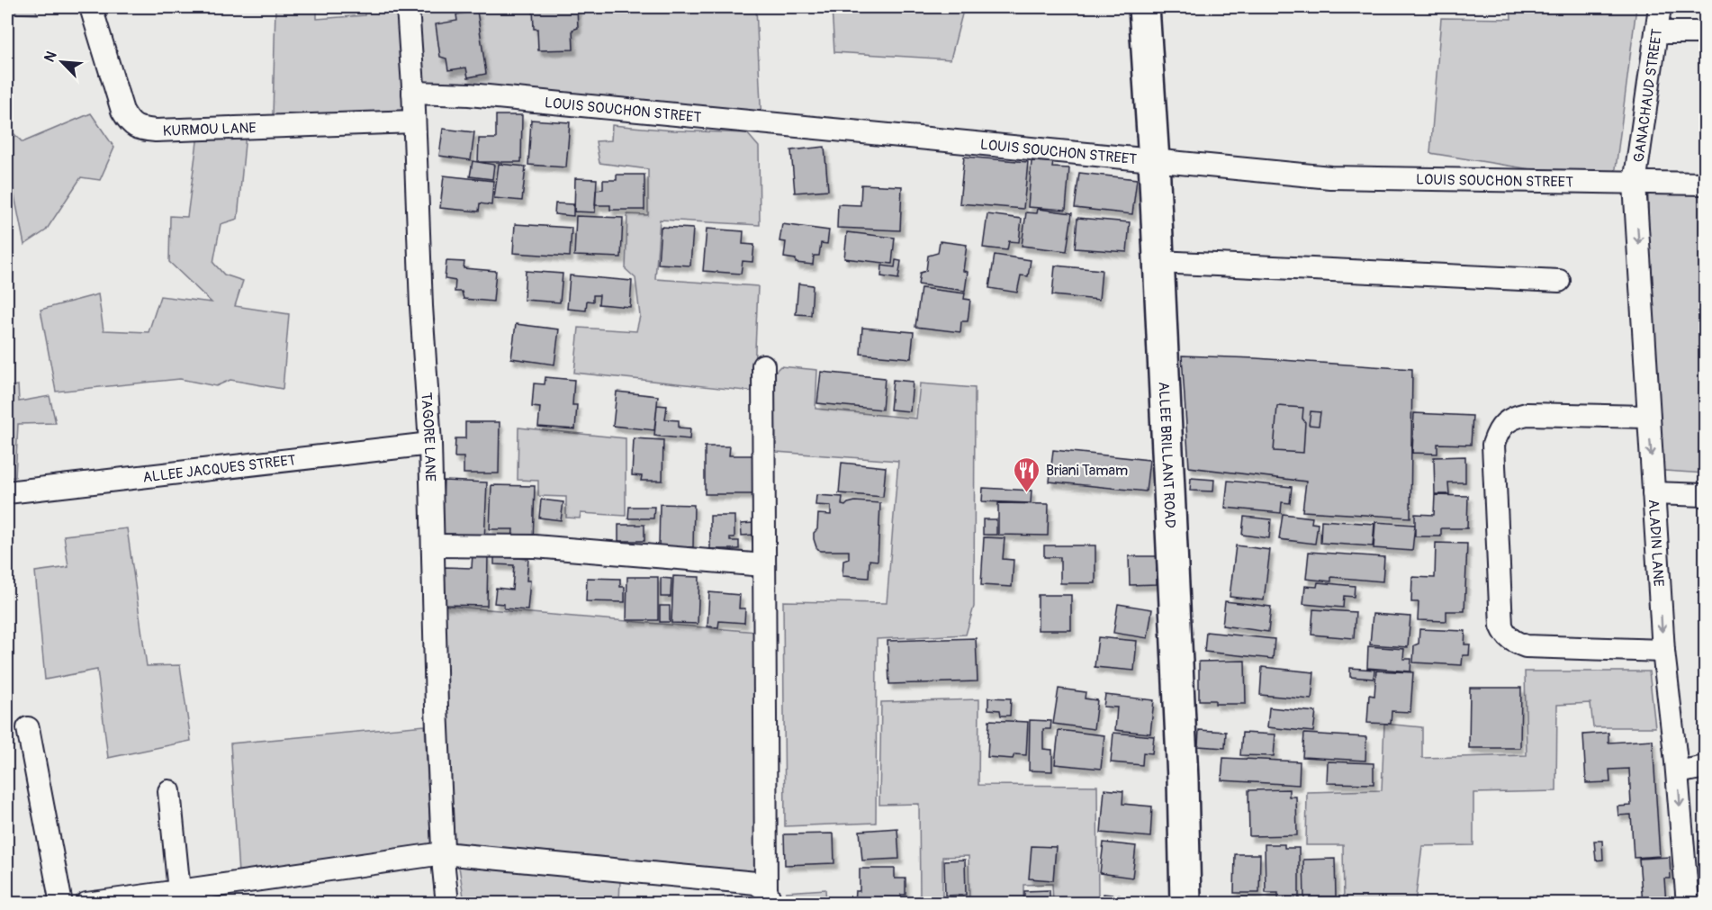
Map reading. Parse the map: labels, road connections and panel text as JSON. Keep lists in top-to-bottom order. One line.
{"streets":{"main road":["ALLEE BRILLANT ROAD"],"street":["GANACHAUD STREET","LOUIS SOUCHON STREET","KURMOU LANE","TAGORE LANE","ALLEE JACQUES STREET","ALADIN LANE"]},"crossings":[["GANACHAUD STREET","LOUIS SOUCHON STREET"],["GANACHAUD STREET","ALADIN LANE"],["LOUIS SOUCHON STREET","TAGORE LANE"],["LOUIS SOUCHON STREET","ALLEE BRILLANT ROAD"],["LOUIS SOUCHON STREET","ALADIN LANE"],["KURMOU LANE","TAGORE LANE"],["TAGORE LANE","ALLEE JACQUES STREET"]],"one_way":["ALADIN LANE"],"places":{"restaurant":["Briani Tamam"]},"north":"top left"}
